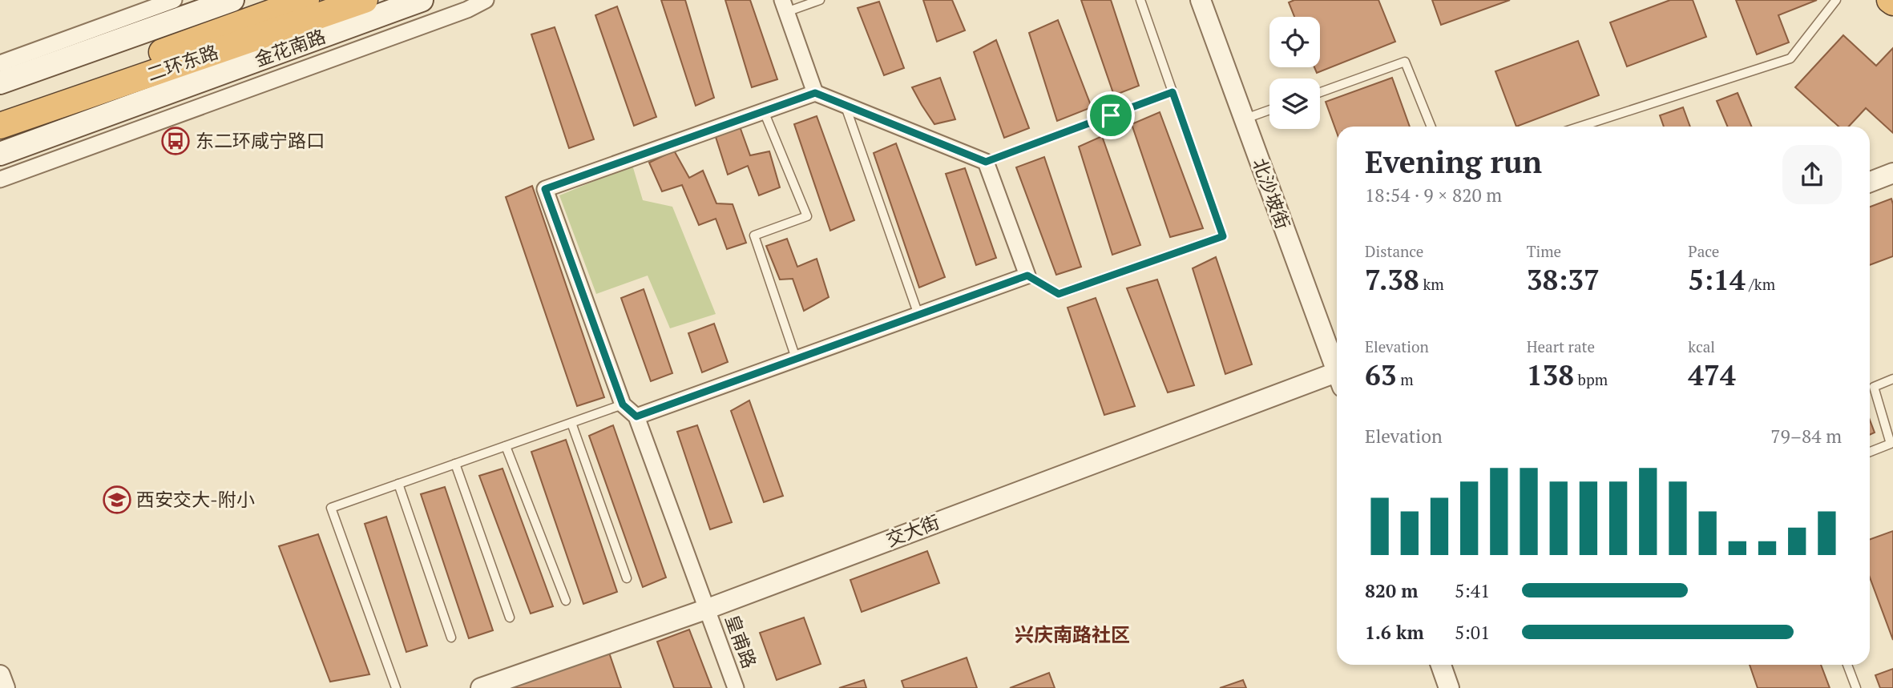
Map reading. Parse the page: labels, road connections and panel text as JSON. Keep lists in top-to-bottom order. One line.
{"streets":{"highway":["二环东路"],"main road":["金花南路"],"street":["北沙坡街","交大街","皇甫路"]},"crossings":[["交大街","皇甫路"]],"districts":["兴庆南路社区"],"places":{"bus stop":["东二环咸宁路口"],"school or university":["西安交大-附小"]},"page":{"heading":["Evening run","18:54 · 9 × 820 m"],"stats":[["Distance","7.38 km"],["Time","38:37"],["Pace","5:14 /km"],["Elevation","63 m"],["Heart rate","138 bpm"],["kcal","474"]],"chart":["Elevation","79–84 m"],"list":[{"name":"820 m","note":"5:41"},{"name":"1.6 km","note":"5:01"}]}}
